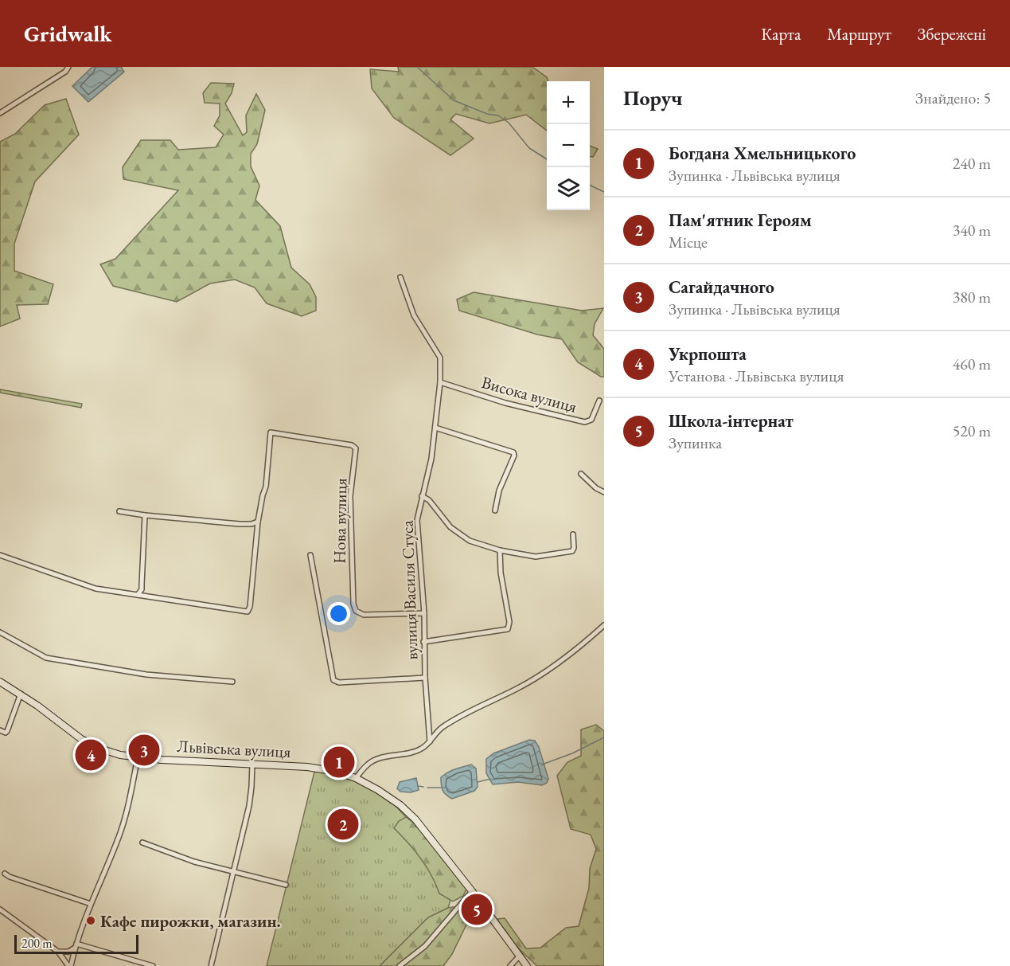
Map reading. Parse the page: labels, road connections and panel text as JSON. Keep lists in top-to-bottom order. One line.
{"streets":{"main road":["Львівська вулиця"],"street":["Висока вулиця","Нова вулиця","вулиця Василя Стуса"]},"crossings":[["Висока вулиця","вулиця Василя Стуса"],["Нова вулиця","вулиця Василя Стуса"]],"places":["Кафе пирожки, магазин."],"scale_bar":"200 m","page":{"header":"Gridwalk","nav":["Карта","Маршрут","Збережені"],"heading":["Поруч","Знайдено: 5"],"map_buttons":["+","−"],"list":[{"mark":"1","name":"Богдана Хмельницького","note":"Зупинка · Львівська вулиця","value":"240 m"},{"mark":"2","name":"Пам'ятник Героям","note":"Місце","value":"340 m"},{"mark":"3","name":"Сагайдачного","note":"Зупинка · Львівська вулиця","value":"380 m"},{"mark":"4","name":"Укрпошта","note":"Установа · Львівська вулиця","value":"460 m"},{"mark":"5","name":"Школа-інтернат","note":"Зупинка","value":"520 m"}],"pins":["3","4","1","2","5"],"scale":"200 m"}}
